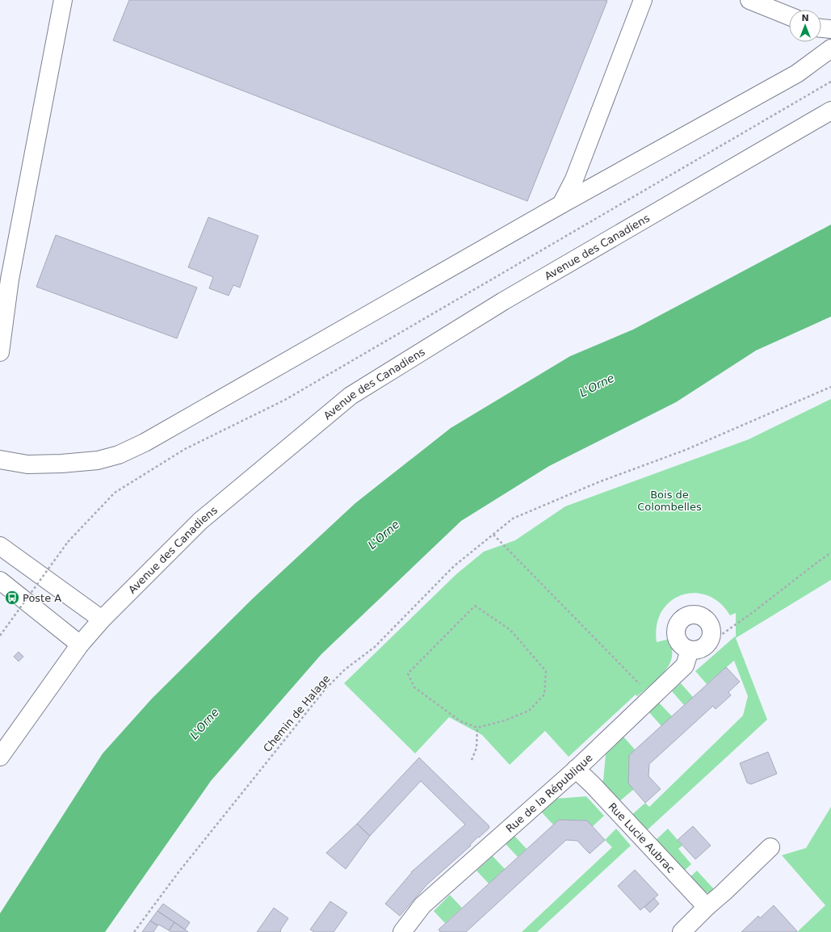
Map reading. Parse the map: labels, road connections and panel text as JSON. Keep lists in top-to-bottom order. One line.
{"streets":{"street":["Avenue des Canadiens","Rue de la République","Rue Lucie Aubrac"],"path":["Chemin de Halage"]},"crossings":[["Rue de la République","Rue Lucie Aubrac"]],"water":["L'Orne"],"parks":["Bois de Colombelles"],"places":{"bus stop":["Poste A"]},"north":"top"}
